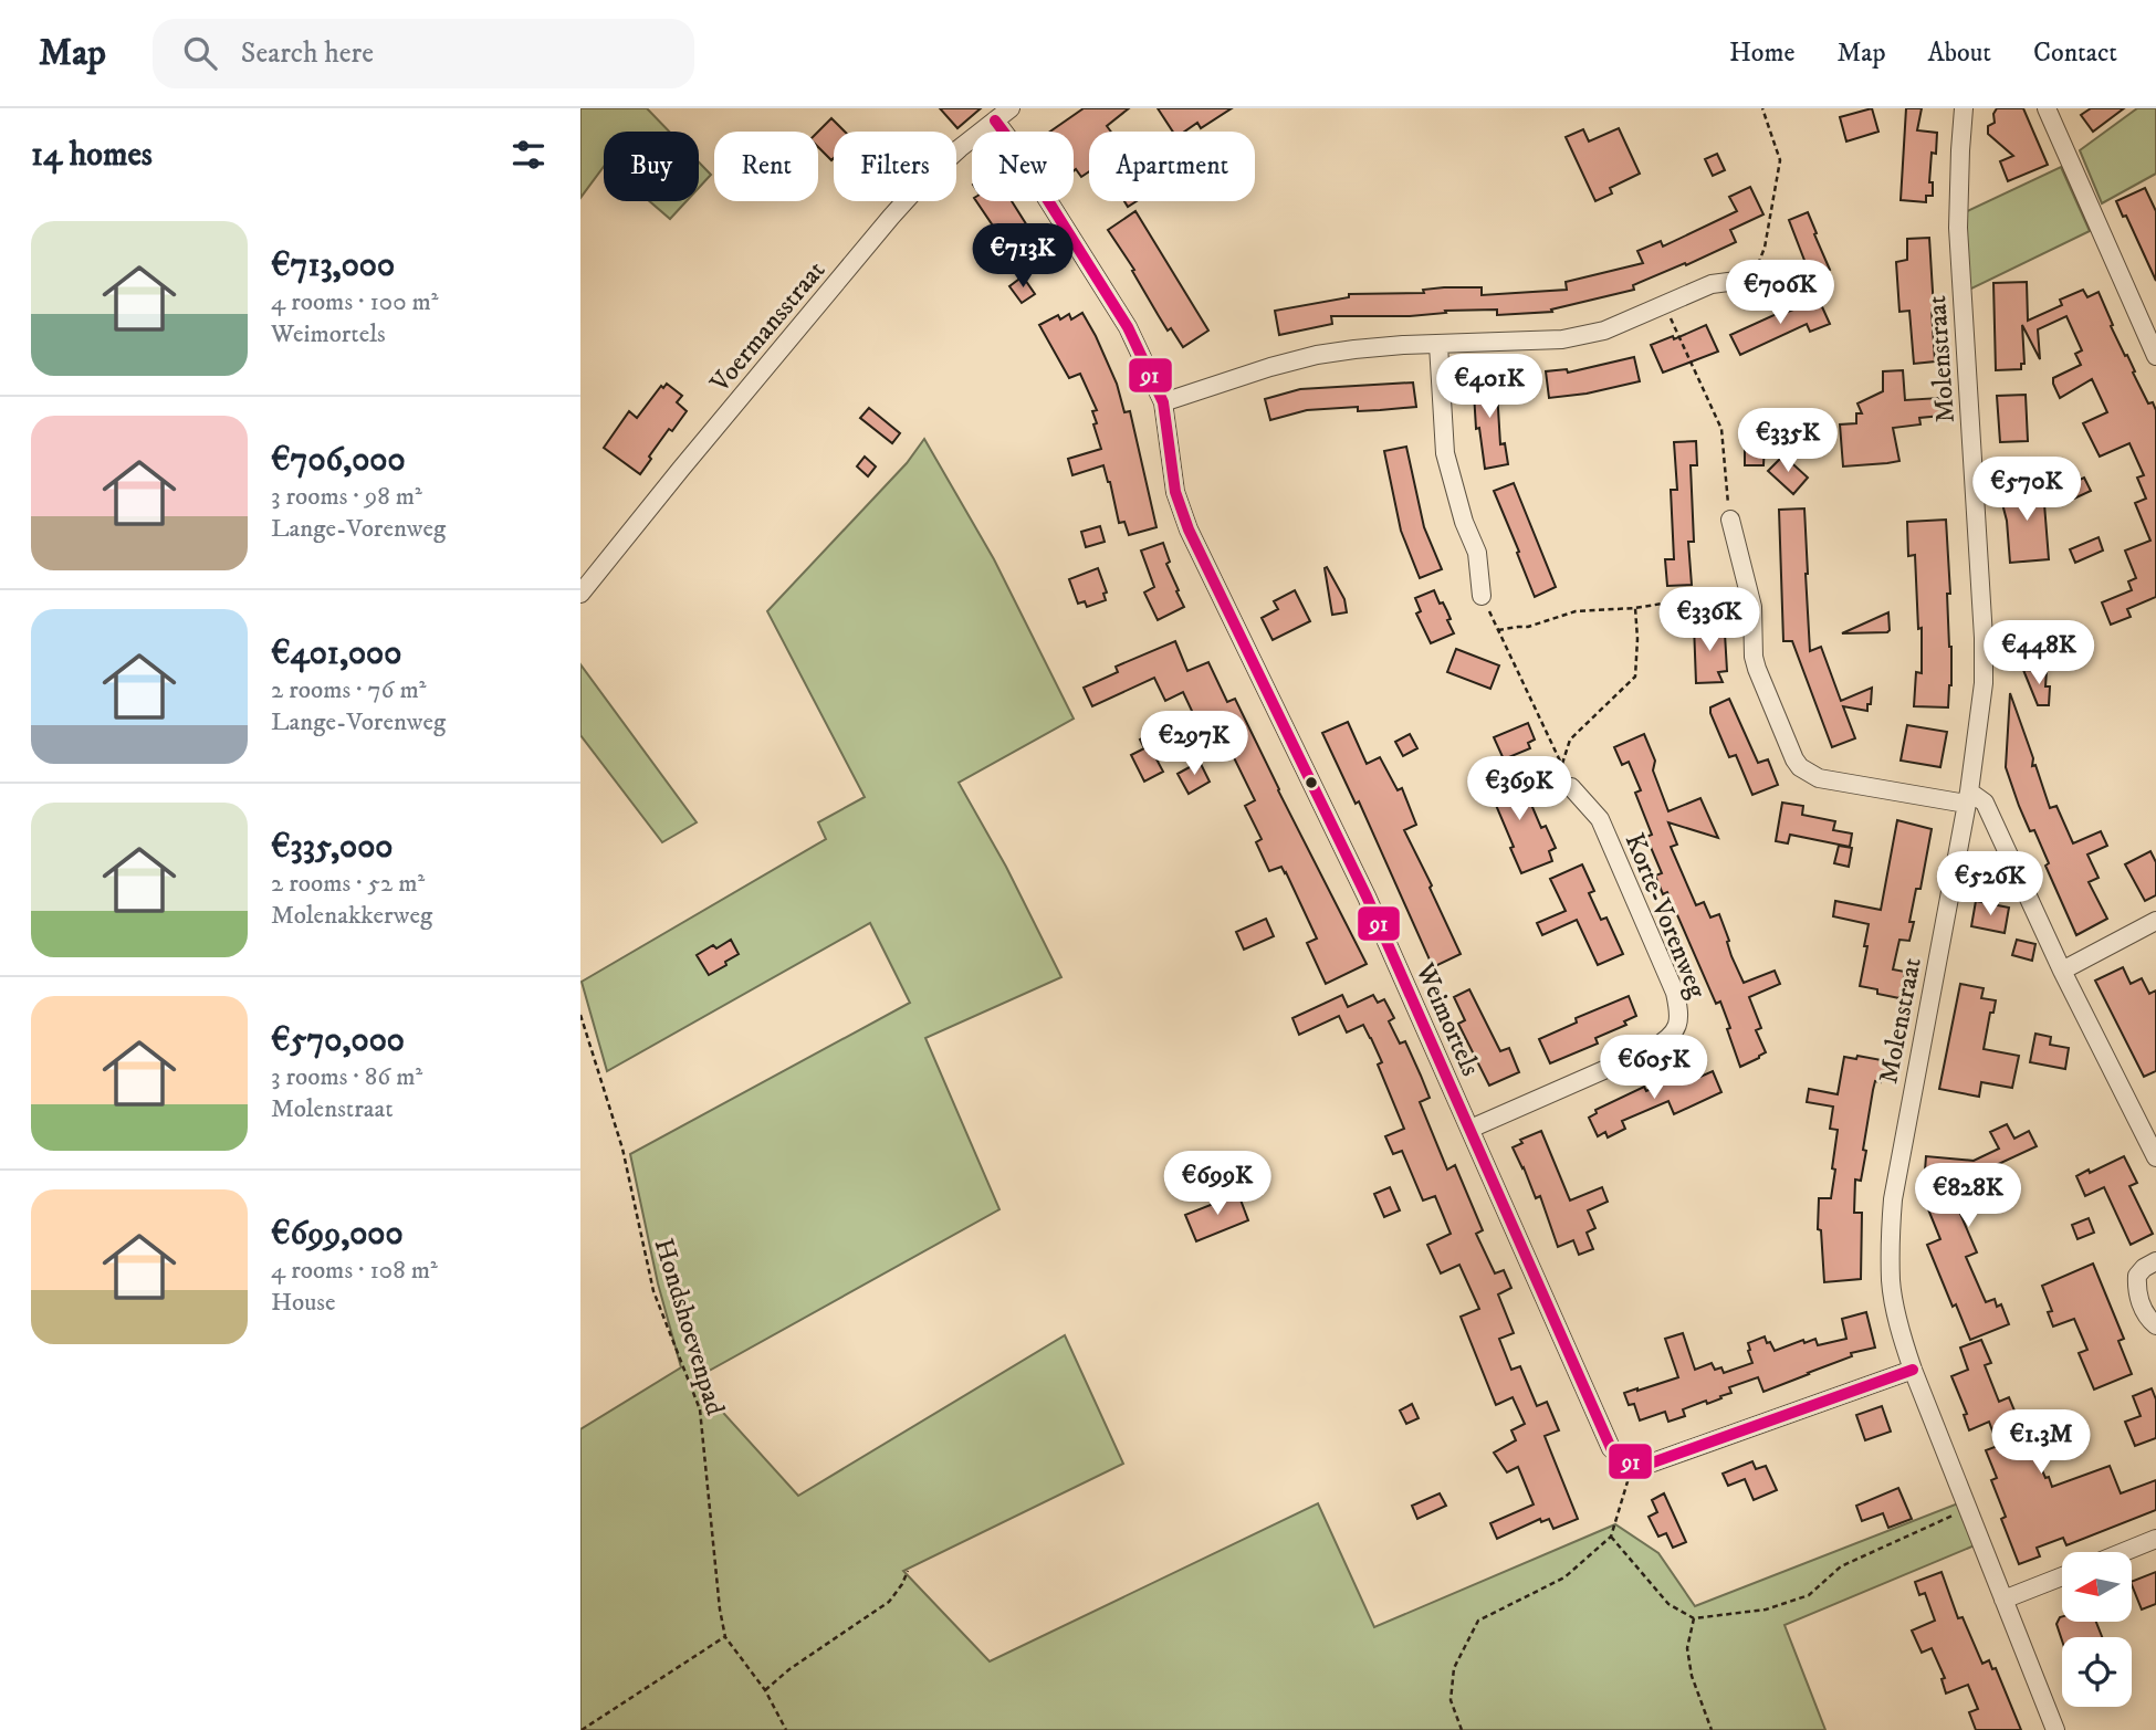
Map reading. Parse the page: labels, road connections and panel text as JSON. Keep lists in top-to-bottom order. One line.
{"streets":{"street":["Voermansstraat","Molenstraat","Korte-Vorenweg","Weimortels"],"path":["Hondshoevenpad"]},"crossings":[["Voermansstraat","Weimortels"],["Korte-Vorenweg","Weimortels"]],"lines":["transit line 91"],"north":"left","page":{"header":"Map","search":"Search here","nav":["Home","Map","About","Contact"],"heading":"14 homes","chip":["Buy","Rent","Filters","New","Apartment"],"list":[{"name":"€713,000","note":"4 rooms · 100 m² · Weimortels"},{"name":"€706,000","note":"3 rooms · 98 m² · Lange-Vorenweg"},{"name":"€401,000","note":"2 rooms · 76 m² · Lange-Vorenweg"},{"name":"€335,000","note":"2 rooms · 52 m² · Molenakkerweg"},{"name":"€570,000","note":"3 rooms · 86 m² · Molenstraat"},{"name":"€699,000","note":"4 rooms · 108 m² · House"}],"price":["€713K","€706K","€401K","€335K","€570K","€336K","€448K","€297K","€369K","€526K","€605K","€699K","€828K","€1.3M"]}}
